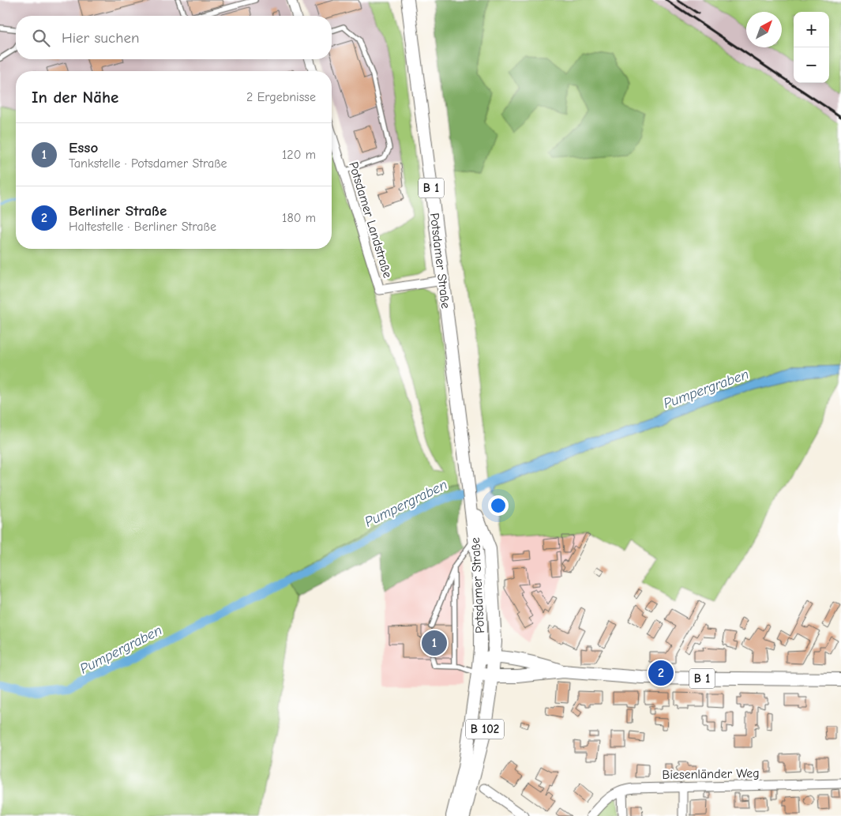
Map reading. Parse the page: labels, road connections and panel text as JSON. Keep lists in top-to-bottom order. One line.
{"streets":{"main road":["B 1","Potsdamer Straße","B 102"],"street":["Potsdamer Landstraße","Biesenländer Weg"]},"crossings":[["B 1","Potsdamer Straße"],["B 1","B 102"],["Potsdamer Landstraße","Potsdamer Straße"],["Potsdamer Straße","B 102"]],"water":["Pumpergraben"],"north":"top right","page":{"map_buttons":["+","−"],"search":"Hier suchen","heading":["In der Nähe","2 Ergebnisse"],"list":[{"mark":"1","name":"Esso","note":"Tankstelle · Potsdamer Straße","value":"120 m"},{"mark":"2","name":"Berliner Straße","note":"Haltestelle · Berliner Straße","value":"180 m"}],"pins":["1","2"]}}
